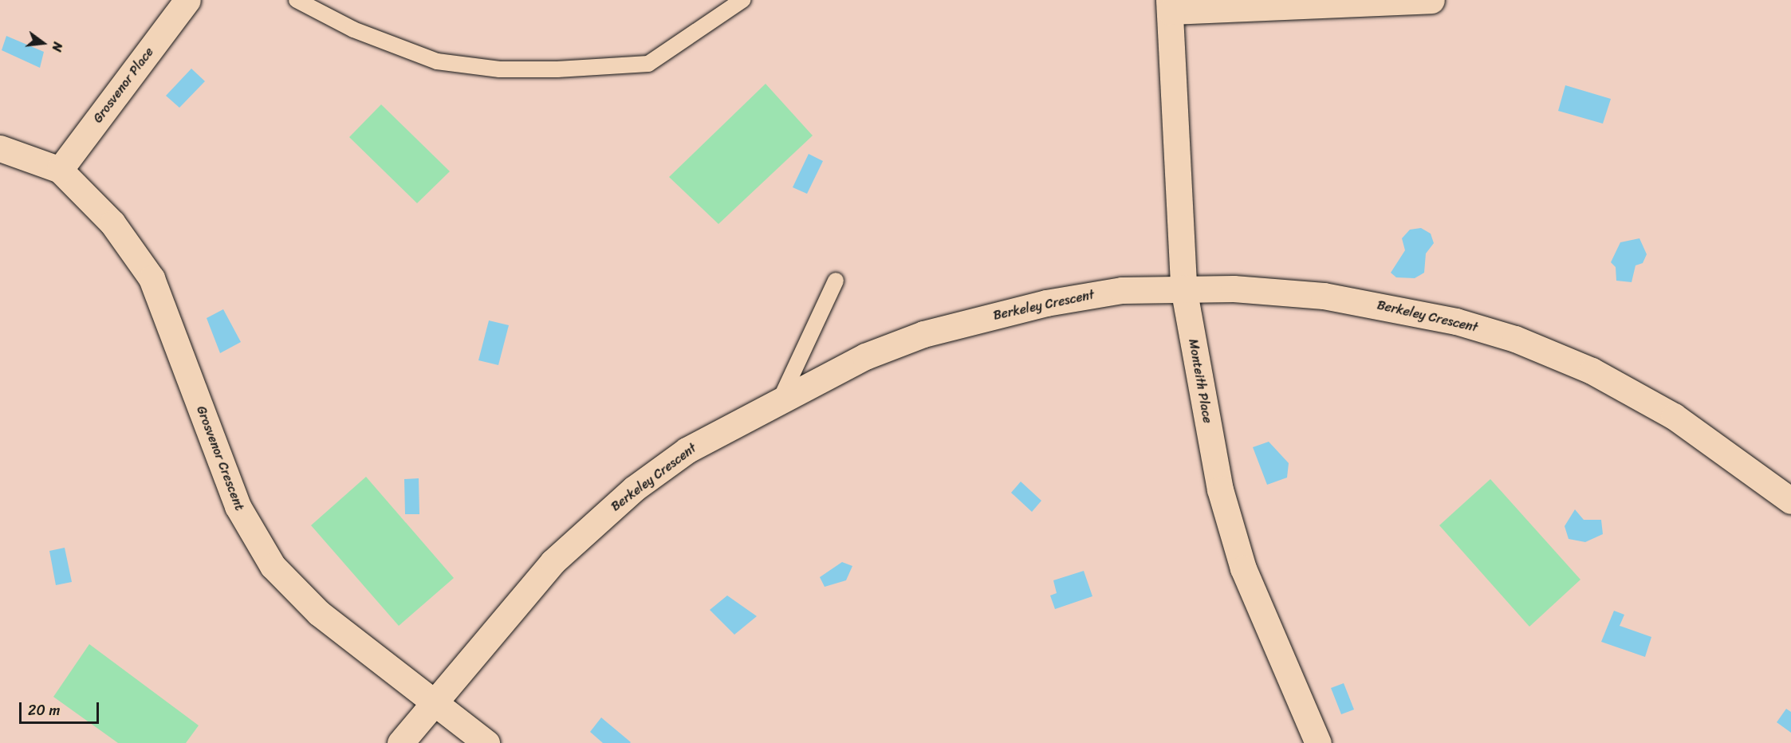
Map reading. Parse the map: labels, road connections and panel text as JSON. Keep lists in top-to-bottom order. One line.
{"streets":{"street":["Grosvenor Place","Berkeley Crescent","Monteith Place","Grosvenor Crescent"]},"crossings":[["Grosvenor Place","Grosvenor Crescent"],["Berkeley Crescent","Monteith Place"],["Berkeley Crescent","Grosvenor Crescent"]],"scale_bar":"20 m","north":"right"}
